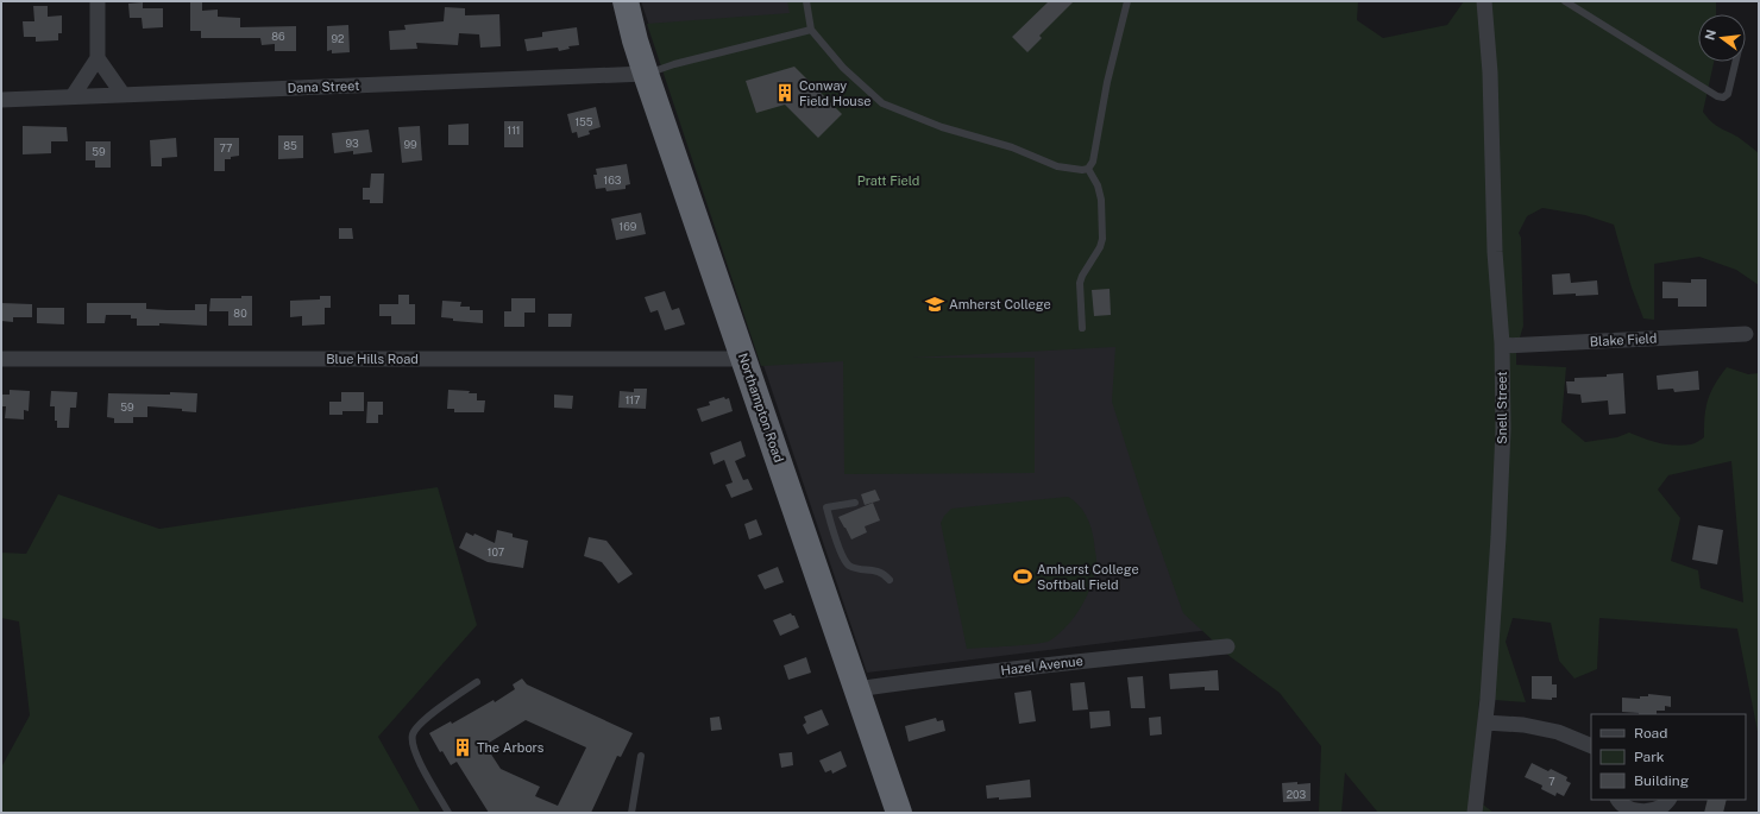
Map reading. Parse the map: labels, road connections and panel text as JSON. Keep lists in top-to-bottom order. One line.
{"streets":{"highway":["Northampton Road"],"street":["Dana Street","Blake Field","Blue Hills Road","Snell Street","Hazel Avenue"]},"crossings":[["Dana Street","Northampton Road"],["Blake Field","Snell Street"],["Blue Hills Road","Northampton Road"],["Northampton Road","Hazel Avenue"]],"parks":["Pratt Field"],"places":{"building":["Conway Field House","The Arbors"],"school or university":["Amherst College"],"sports":["Amherst College Softball Field"]},"house_numbers":["86","92","155","111","93","99","85","77","59","163","169","80","117","59","107","7","203"],"legend":["Road","Park","Building"],"north":"left"}
